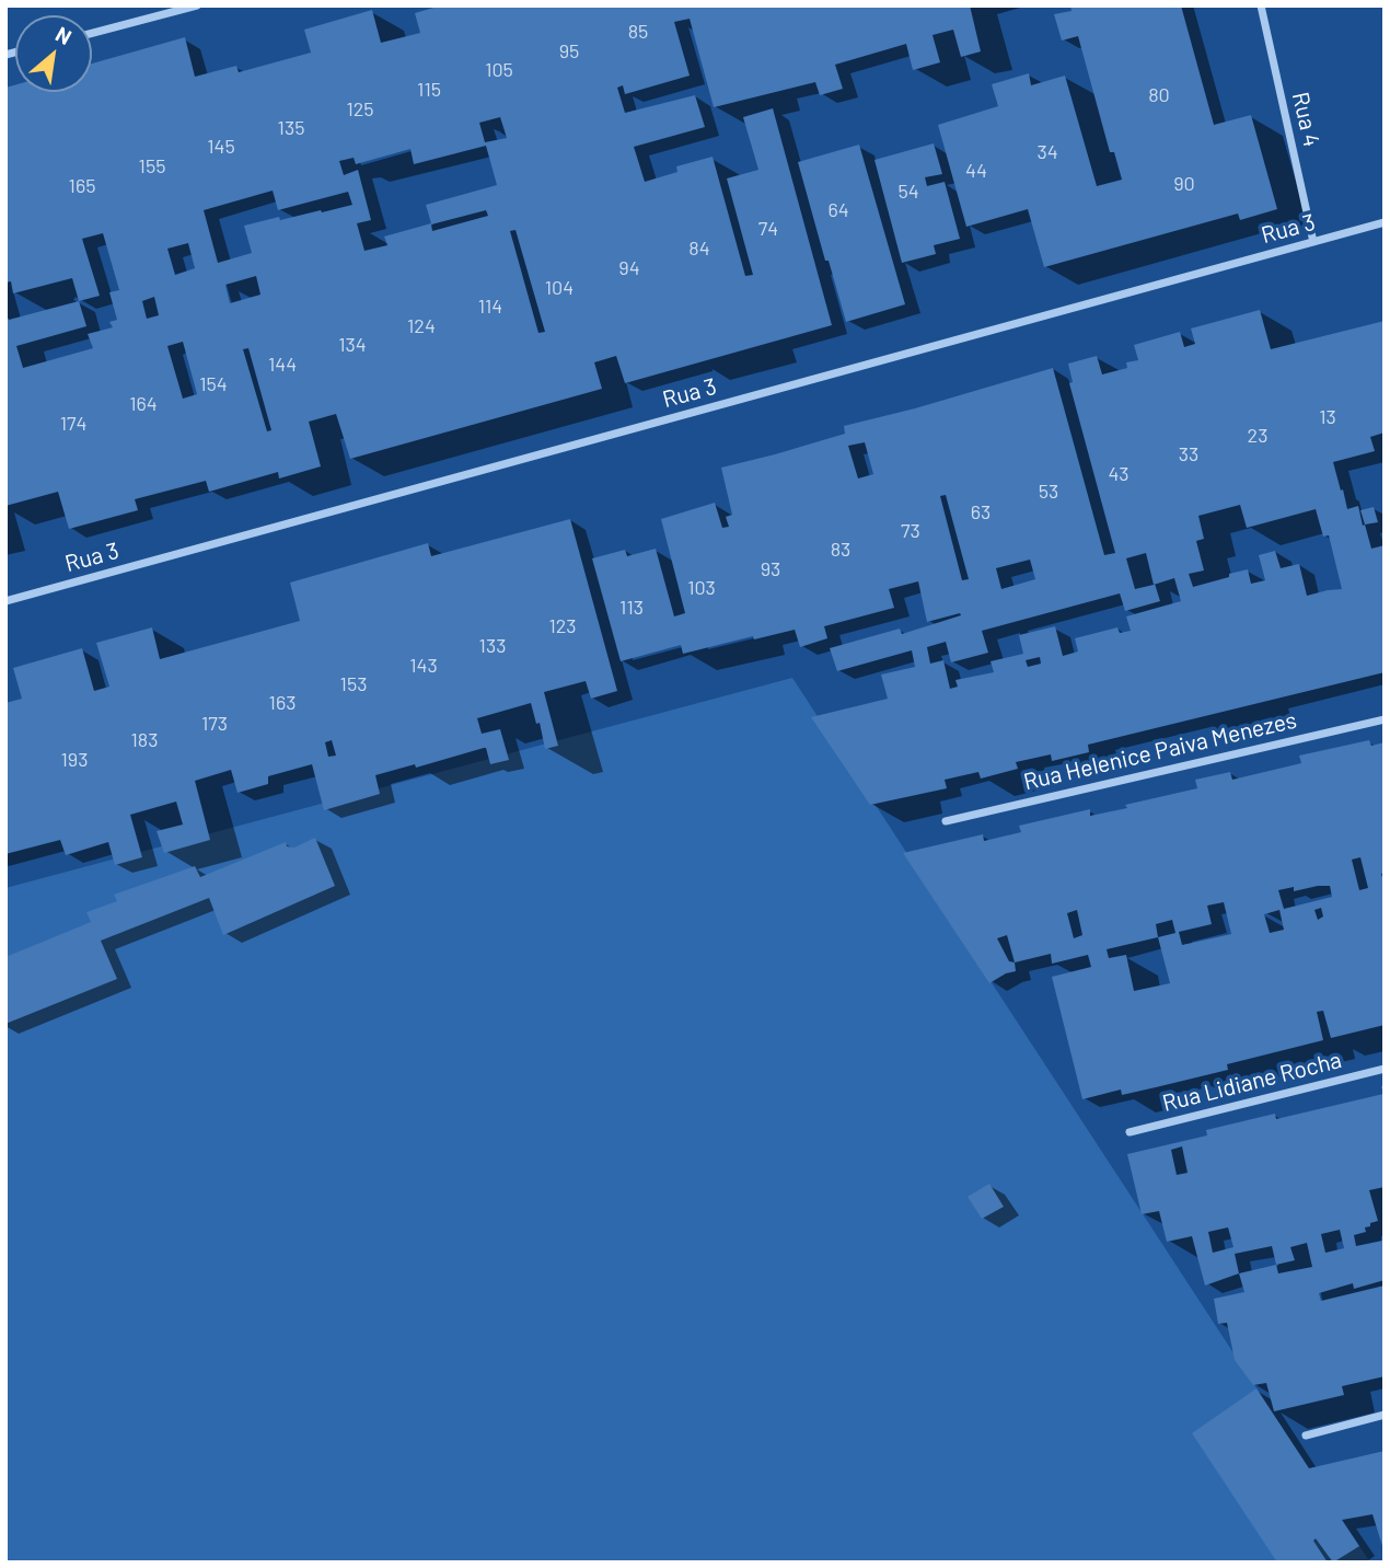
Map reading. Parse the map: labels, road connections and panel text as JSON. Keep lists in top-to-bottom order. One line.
{"streets":{"street":["Rua 4","Rua 3","Rua Helenice Paiva Menezes","Rua Lidiane Rocha"]},"crossings":[["Rua 4","Rua 3"]],"house_numbers":["85","95","105","115","80","125","135","145","34","155","44","90","165","54","64","74","84","94","104","114","124","134","144","154","164","13","174","23","33","43","53","63","73","83","93","103","113","123","133","143","153","163","173","183","193"],"north":"top right"}
